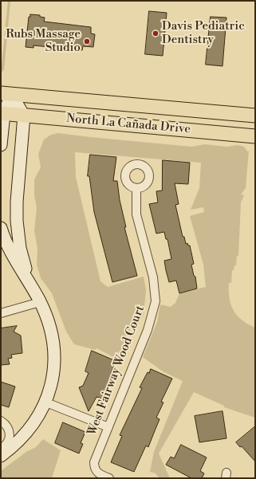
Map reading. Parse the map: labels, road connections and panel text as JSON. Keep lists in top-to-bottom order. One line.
{"streets":{"main road":["North La Cañada Drive"],"street":["West Fairway Wood Court"]},"places":["Davis Pediatric Dentistry","Rubs Massage Studio"]}
